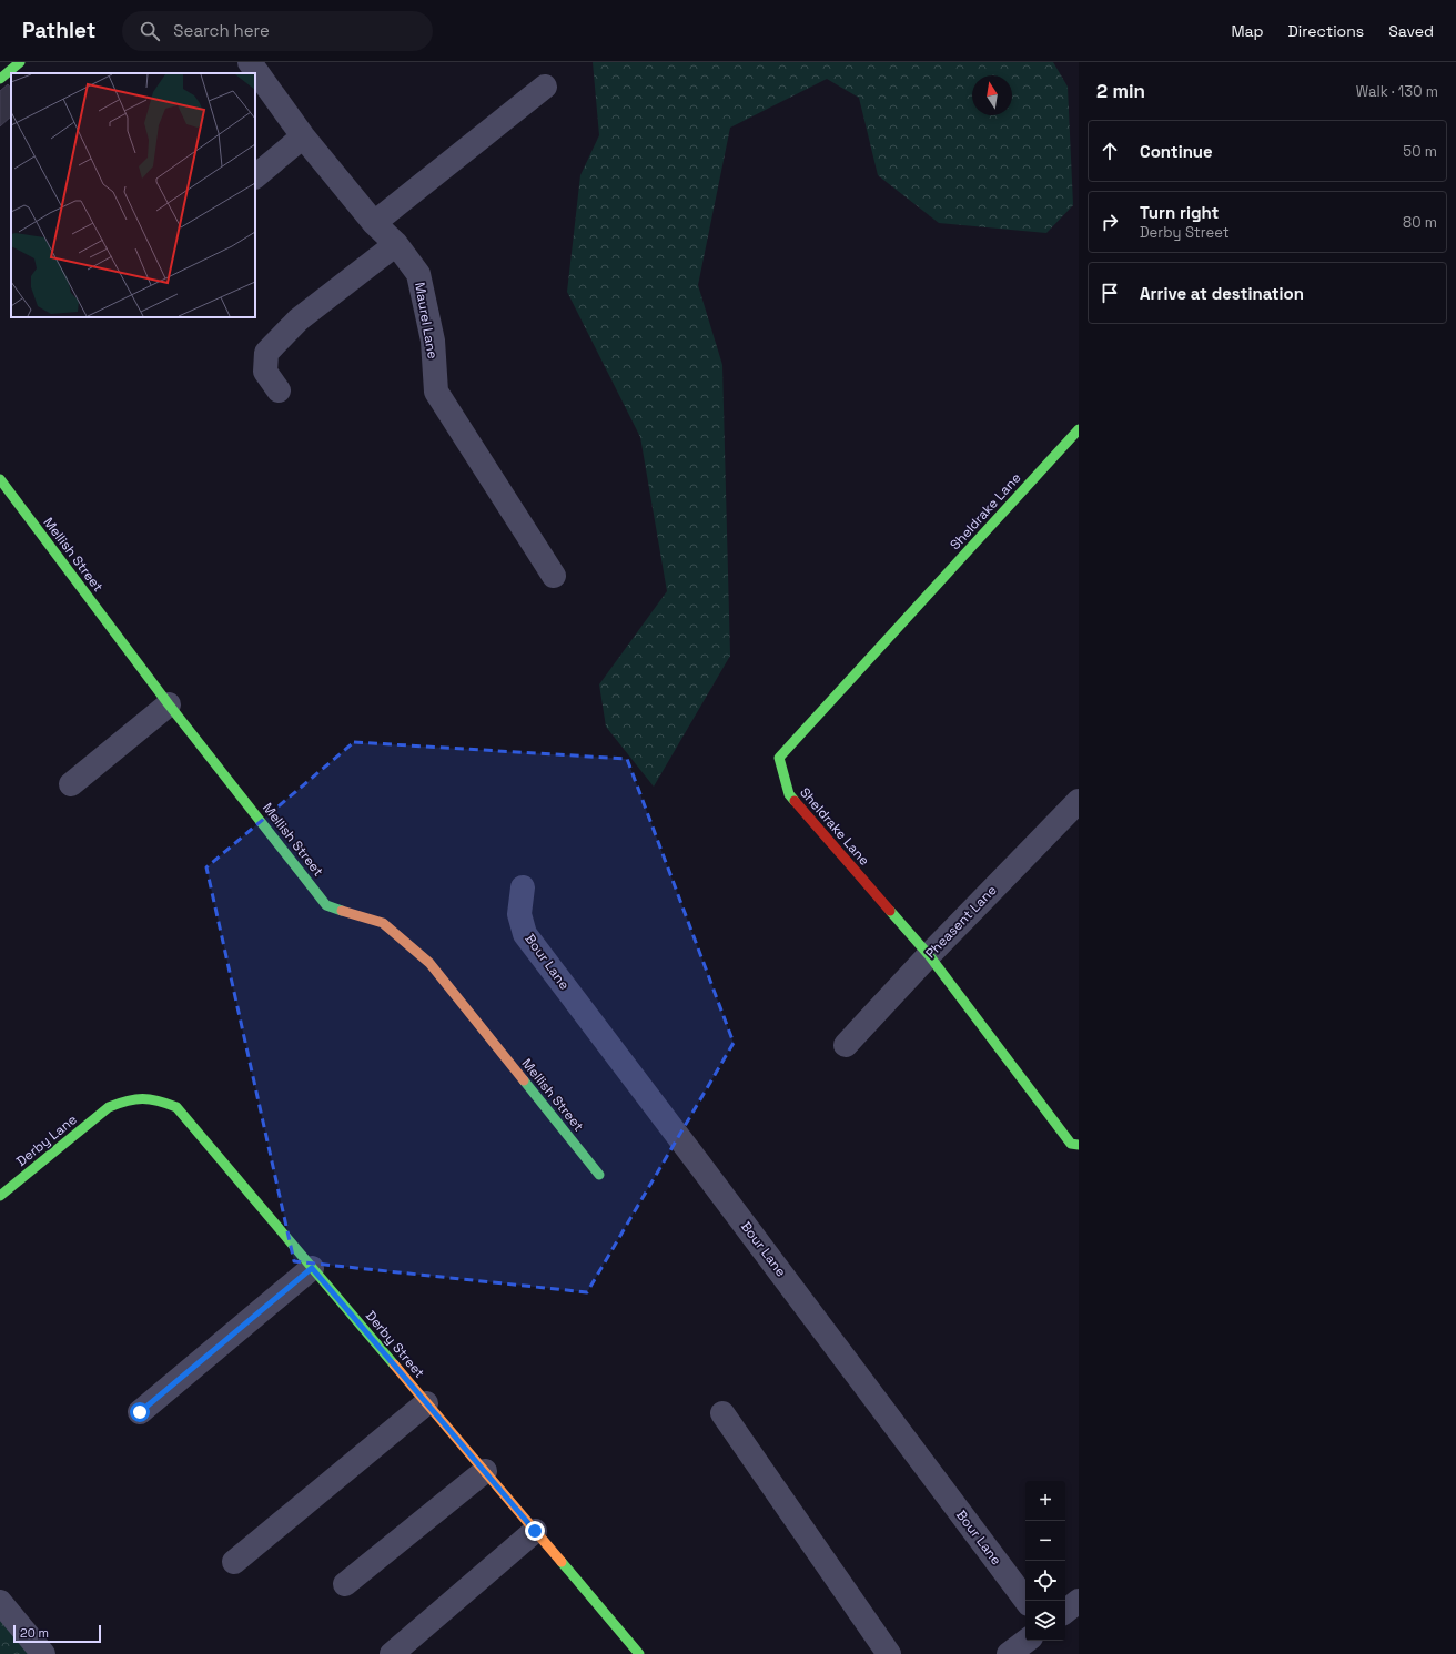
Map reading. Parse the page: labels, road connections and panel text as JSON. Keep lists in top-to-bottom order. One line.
{"streets":{"street":["Maurel Lane","Sheldrake Lane","Mellish Street","Pheasent Lane","Bour Lane","Derby Lane","Derby Street"]},"crossings":[["Sheldrake Lane","Pheasent Lane"],["Derby Lane","Derby Street"]],"scale_bar":"20 m","north":"top","page":{"header":"Pathlet","search":"Search here","nav":["Map","Directions","Saved"],"heading":["2 min","Walk · 130 m"],"list":[["Continue","50 m"],["Turn right","Derby Street","80 m"],"Arrive at destination"],"map_buttons":["+","−"],"scale":"20 m"}}
